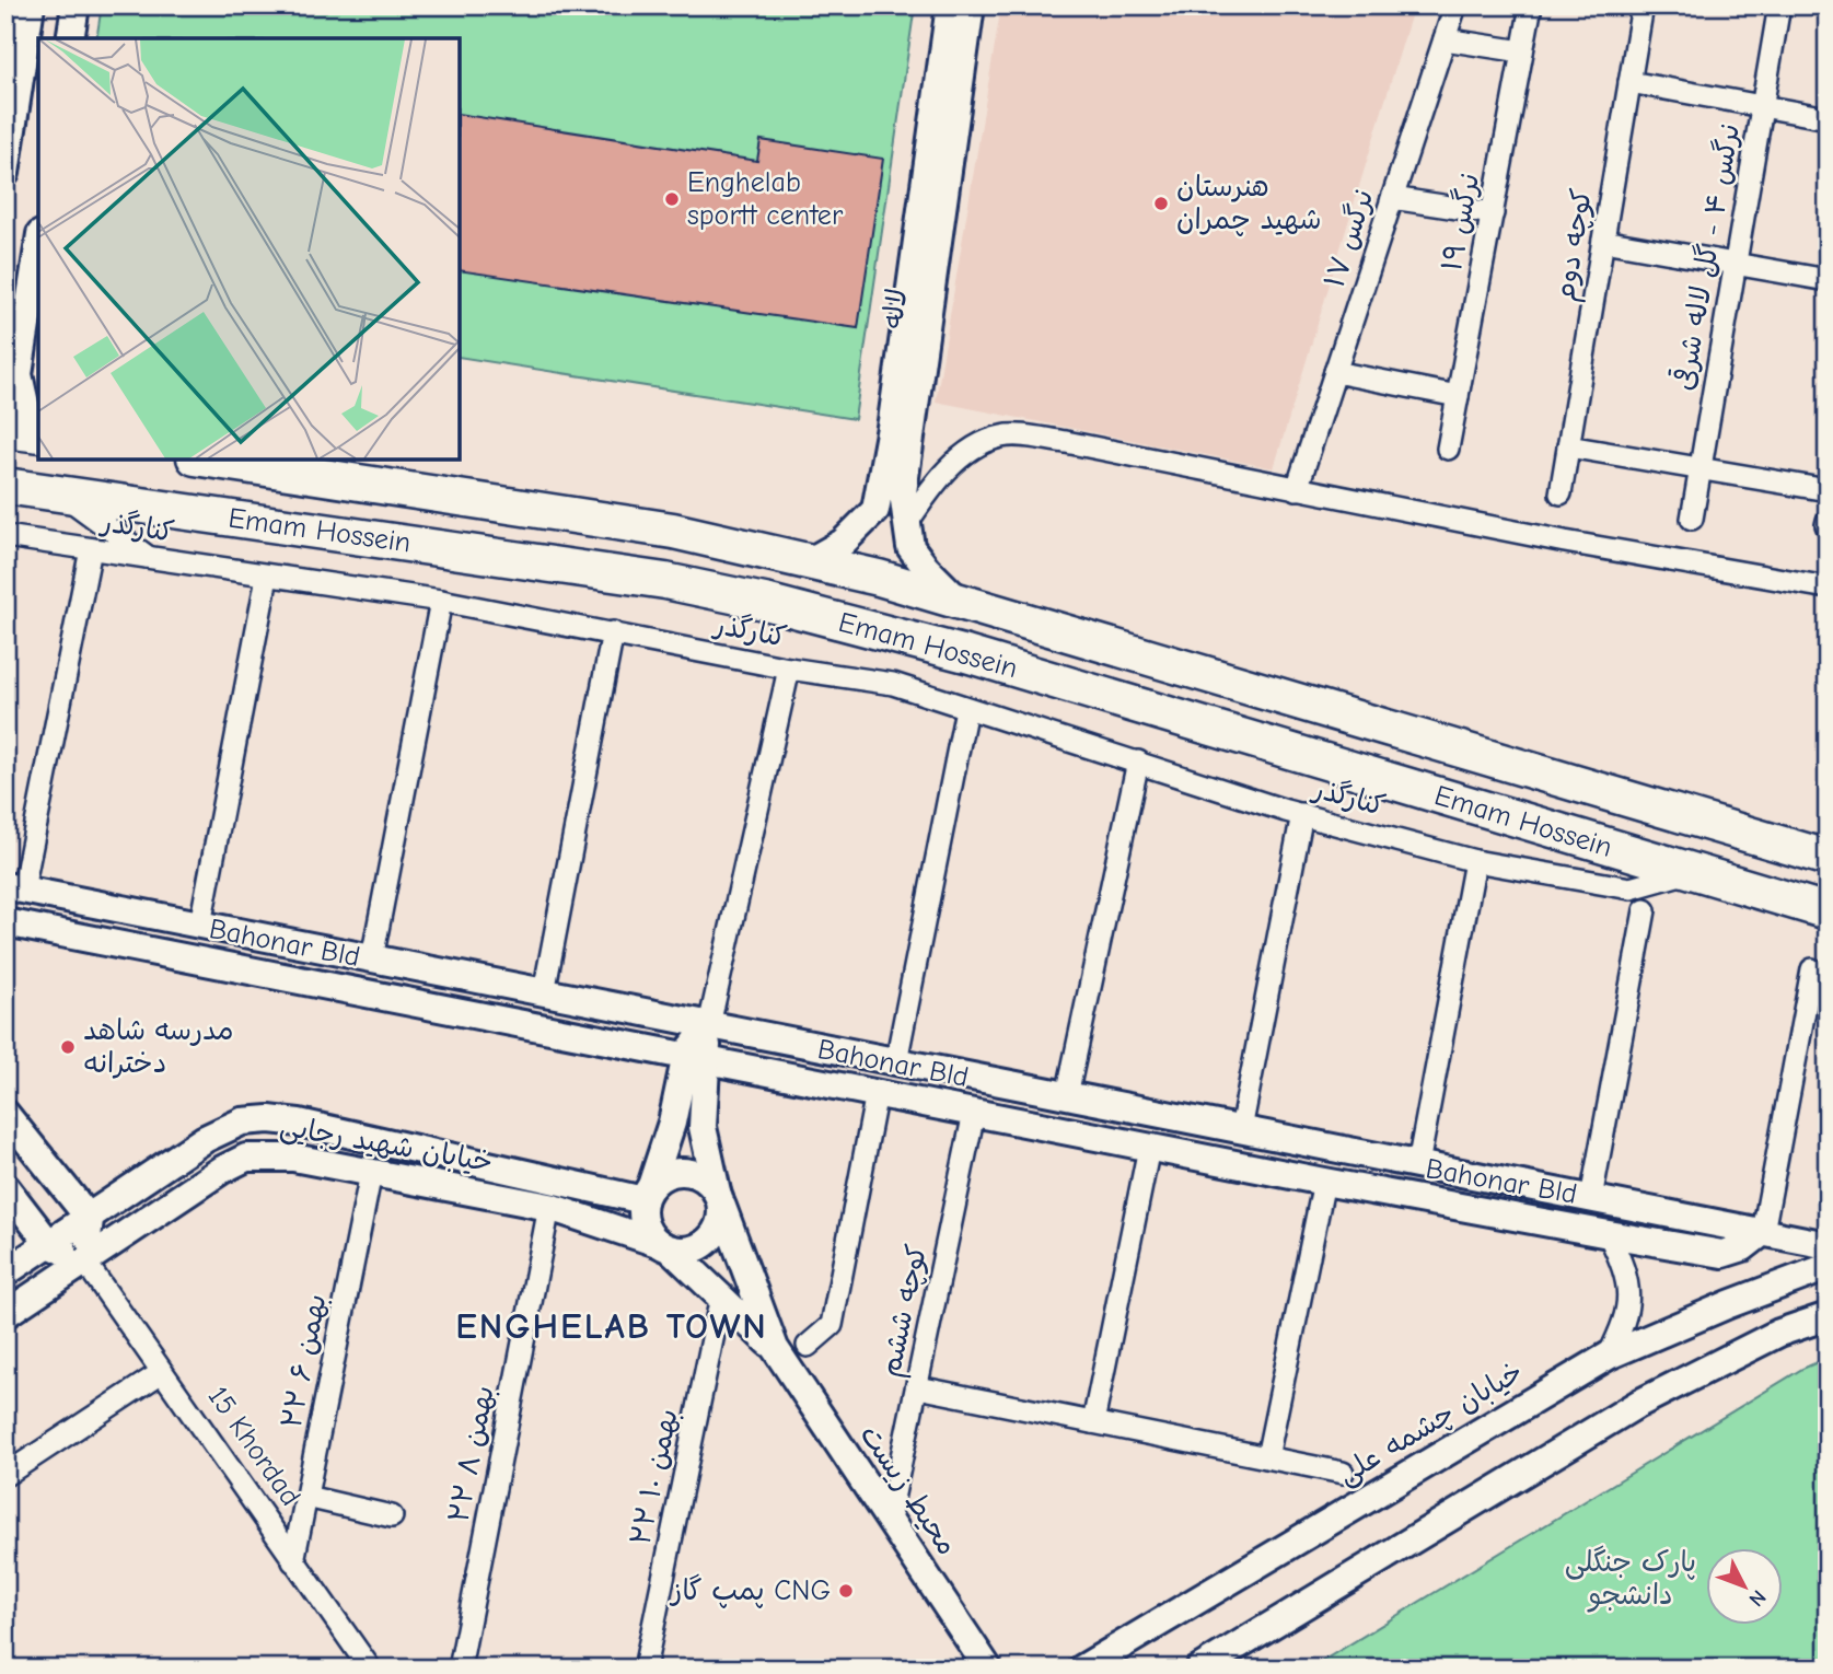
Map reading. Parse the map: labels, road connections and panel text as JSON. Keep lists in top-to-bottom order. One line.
{"streets":{"main road":["Emam Hossein"],"street":["نرگس ۱۹","نرگس ۱۷","کوچه دوم","نرگس ۴ - گل لاله شرقی","لاله","کنارگذر","Bahonar Bld","خیابان شهید رجایی","کوچه ششم","۲۲ بهمن ۶","خیابان چشمه علی","15 Khordad","۲۲ بهمن ۸","۲۲ بهمن ۱۰","محیط زیست"]},"crossings":[["لاله","Emam Hossein"],["کنارگذر","Emam Hossein"],["Bahonar Bld","کوچه ششم"],["Bahonar Bld","محیط زیست"],["خیابان شهید رجایی","۲۲ بهمن ۶"],["خیابان شهید رجایی","15 Khordad"],["خیابان شهید رجایی","۲۲ بهمن ۸"],["خیابان شهید رجایی","محیط زیست"],["کوچه ششم","محیط زیست"],["۲۲ بهمن ۶","15 Khordad"],["۲۲ بهمن ۱۰","محیط زیست"]],"districts":["ENGHELAB TOWN"],"parks":["پارک جنگلی دانشجو"],"places":["Enghelab sportt center","هنرستان شهید چمران","مدرسه شاهد دخترانه","پمپ گاز CNG"],"north":"bottom right"}
